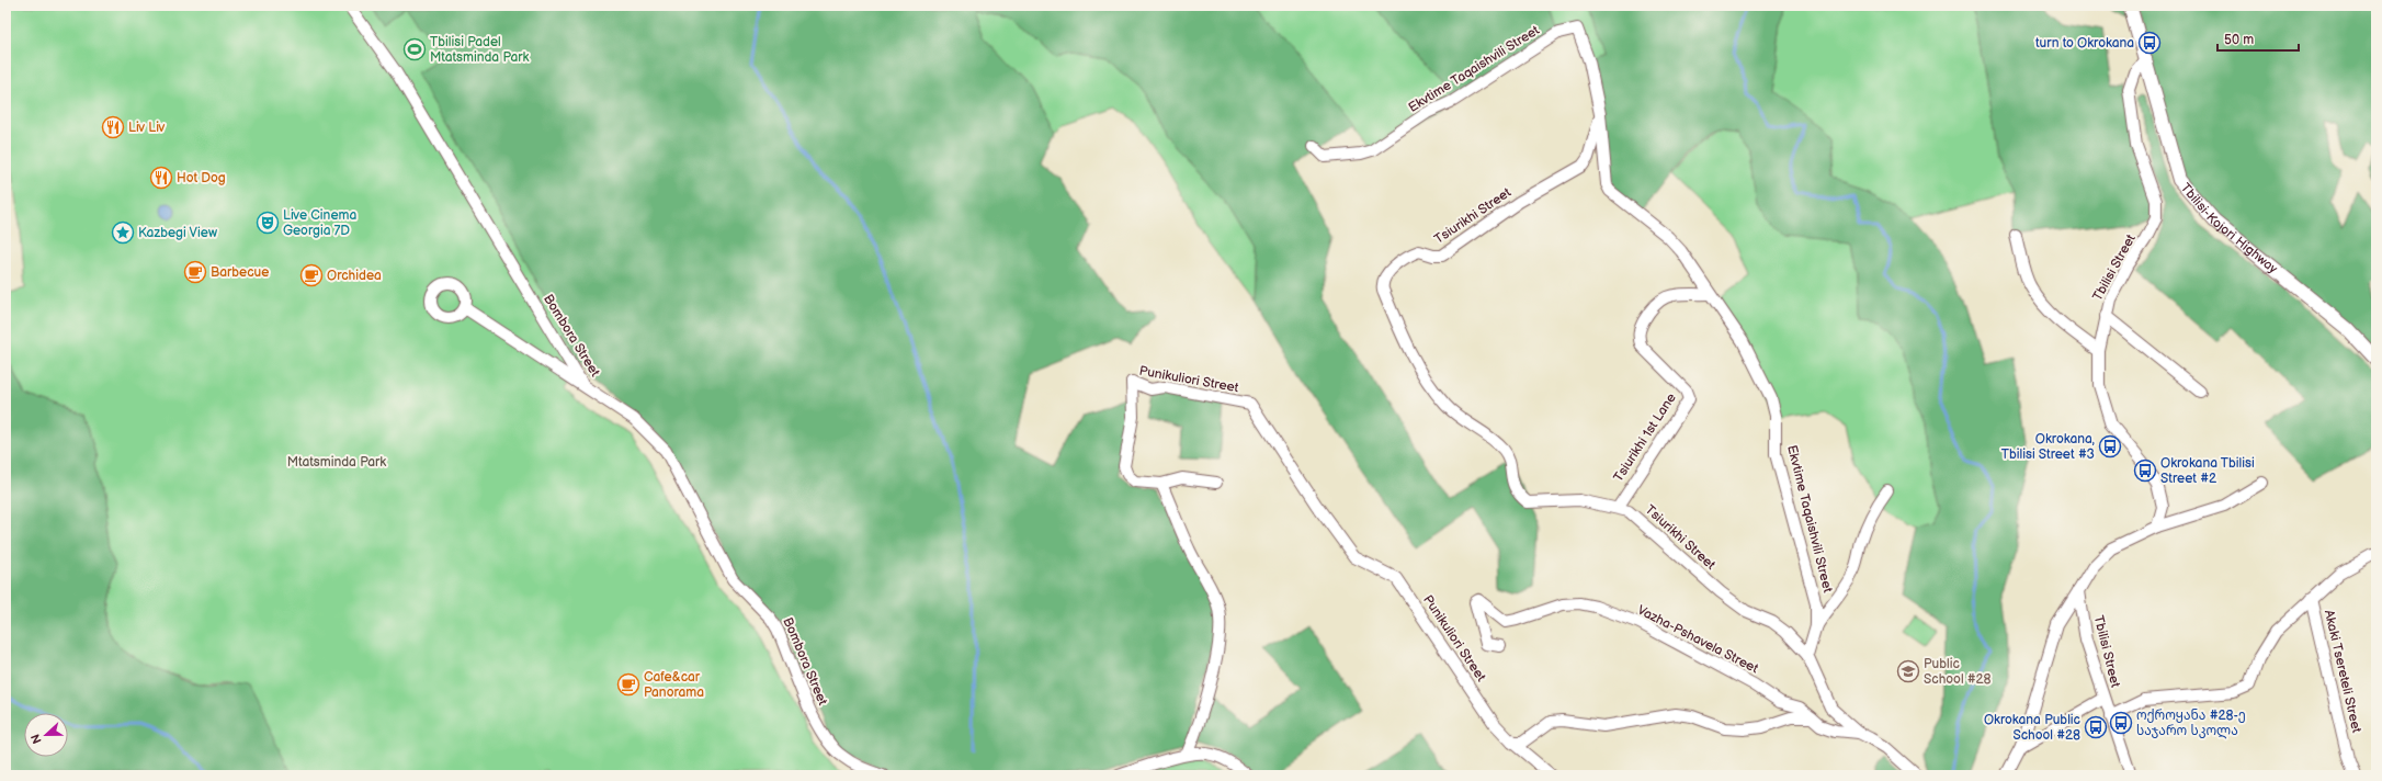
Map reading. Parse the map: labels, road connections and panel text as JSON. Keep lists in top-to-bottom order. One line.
{"streets":{"main road":["Tbilisi-Kojori Highway"],"street":["Ekvtime Taqaishvili Street","Tsiurikhi Street","Tbilisi Street","Bombora Street","Punikuliori Street","Tsiurikhi 1st Lane","Vazha-Pshavela Street","Akaki Tsereteli Street"]},"crossings":[["Ekvtime Taqaishvili Street","Tsiurikhi Street"],["Ekvtime Taqaishvili Street","Tsiurikhi 1st Lane"],["Tsiurikhi Street","Tsiurikhi 1st Lane"],["Tbilisi-Kojori Highway","Tbilisi Street"]],"parks":["Mtatsminda Park"],"places":{"bus stop":["turn to Okrokana","Okrokana, Tbilisi Street #3","Okrokana Tbilisi Street #2","ოქროყანა #28-ე საჯარო სკოლა","Okrokana Public School #28"],"sports":["Tbilisi Padel Mtatsminda Park"],"restaurant":["Liv Liv","Hot Dog"],"theatre":["Live Cinema Georgia 7D"],"place":["Kazbegi View"],"cafe":["Barbecue","Orchidea","Cafe&car Panorama"],"school or university":["Public School #28"]},"scale_bar":"50 m","north":"left"}
